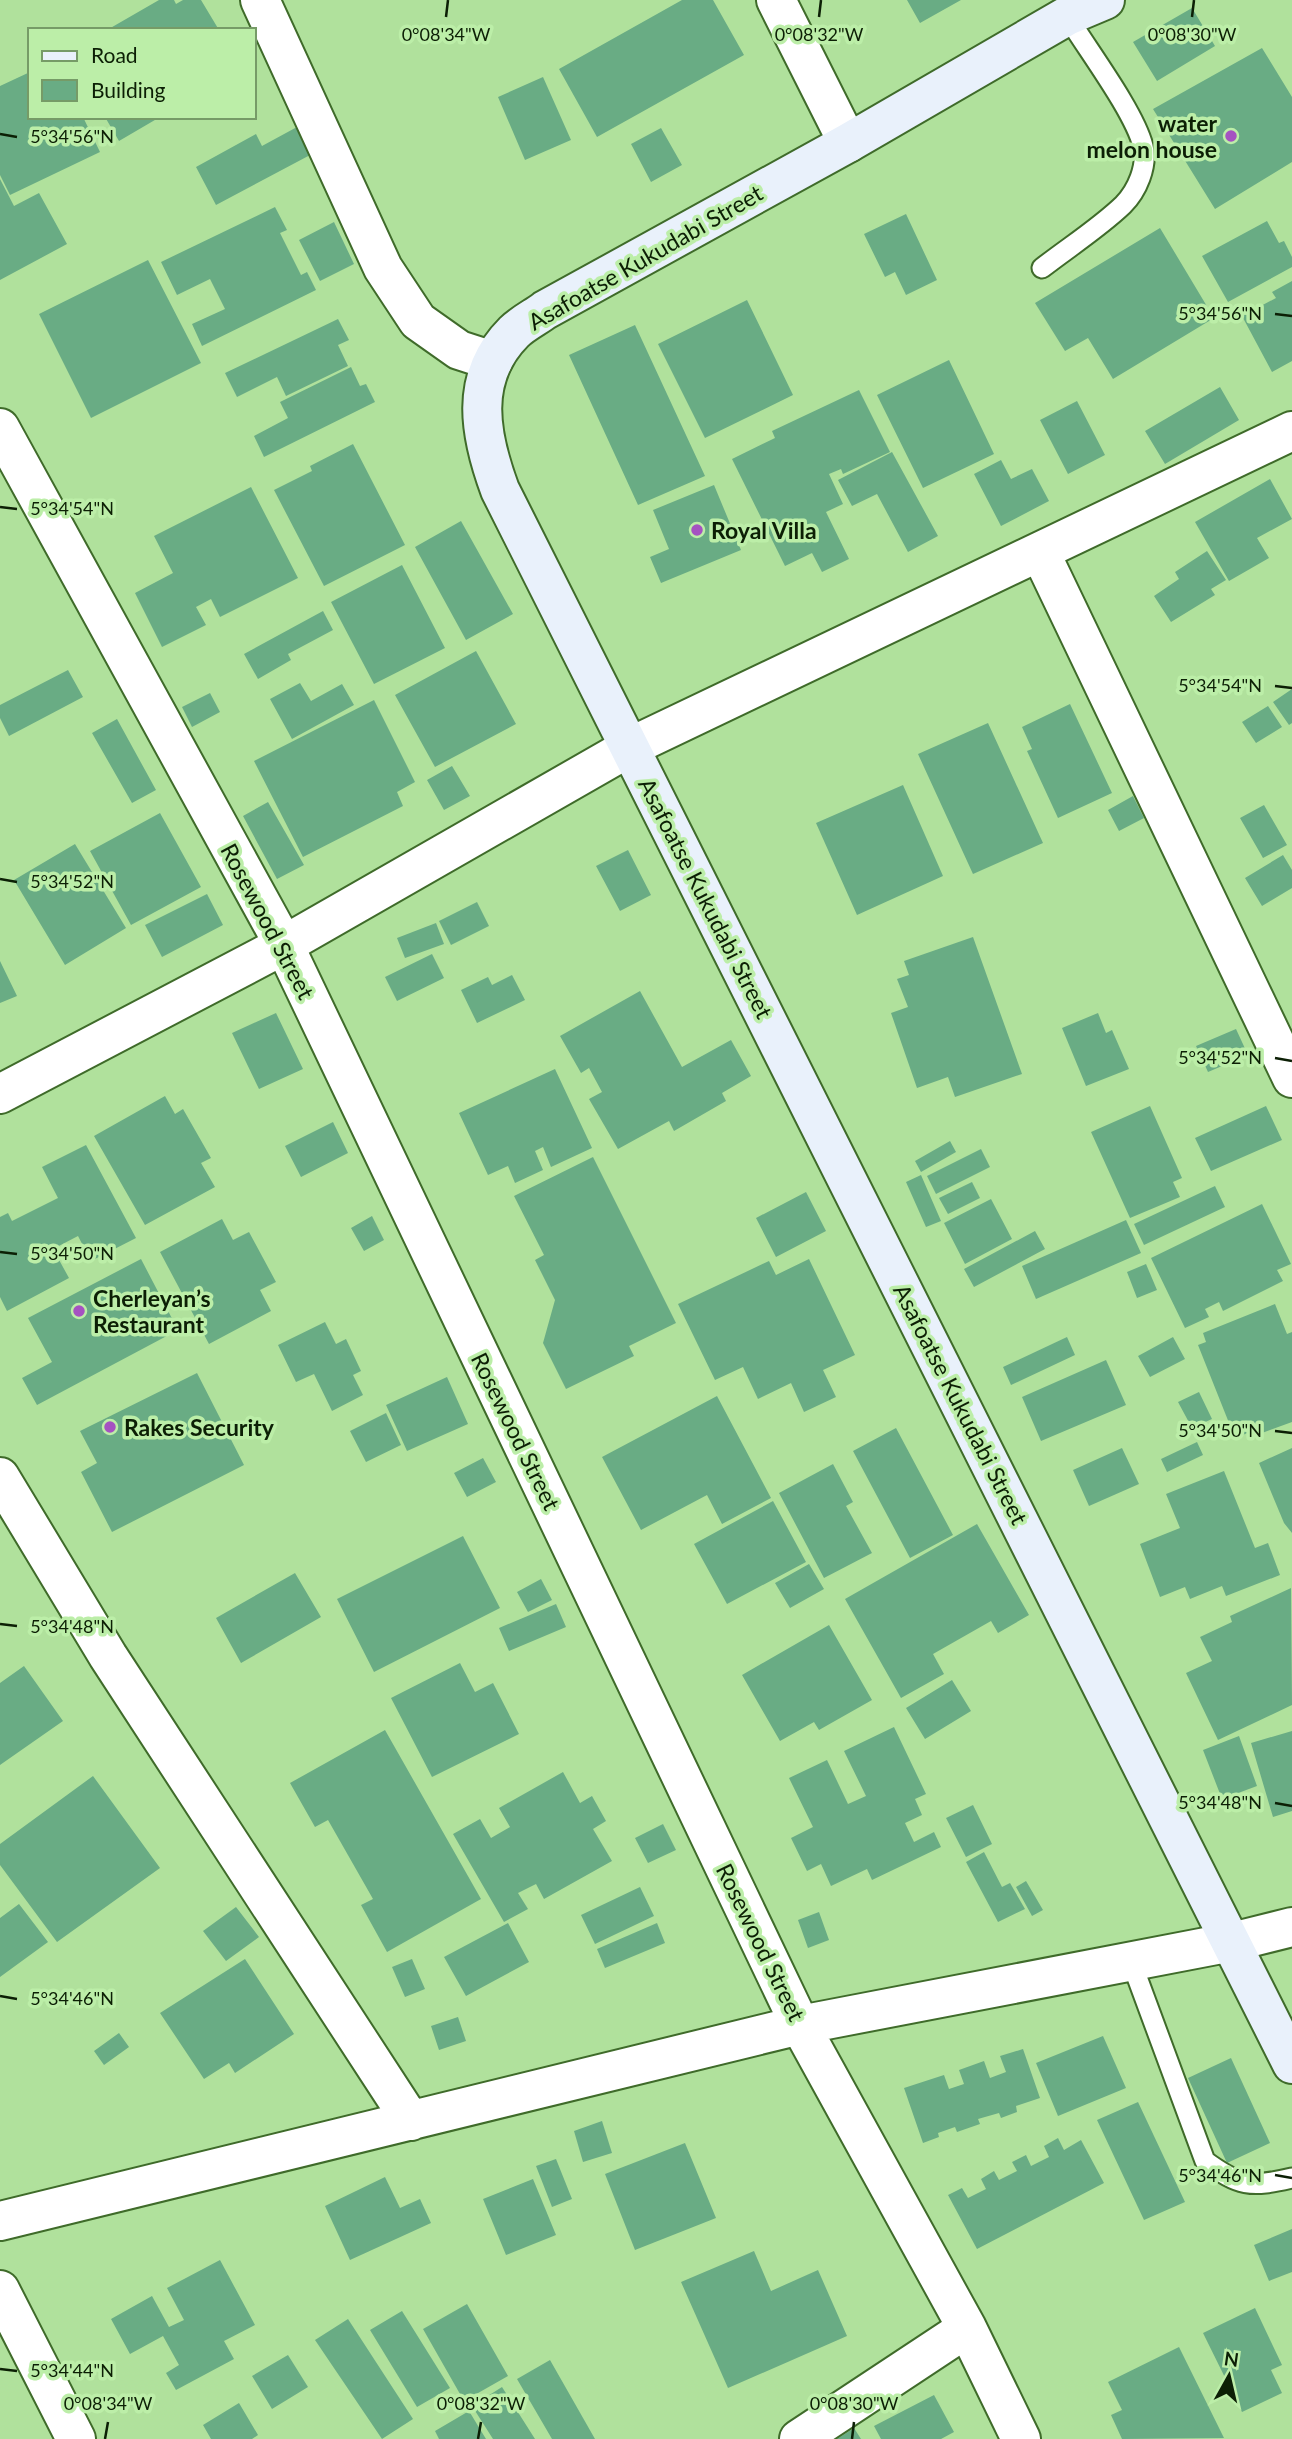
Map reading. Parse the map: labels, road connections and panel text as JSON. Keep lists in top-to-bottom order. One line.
{"streets":{"street":["Asafoatse Kukudabi Street","Rosewood Street"]},"places":["water melon house","Royal Villa","Cherleyan’s Restaurant","Rakes Security"],"legend":["Road","Building"],"north":"top","coordinates":["0°08'34\"W","0°08'32\"W","0°08'30\"W","5°34'56\"N","5°34'54\"N","5°34'52\"N","5°34'50\"N","5°34'48\"N","5°34'46\"N","5°34'44\"N"]}
